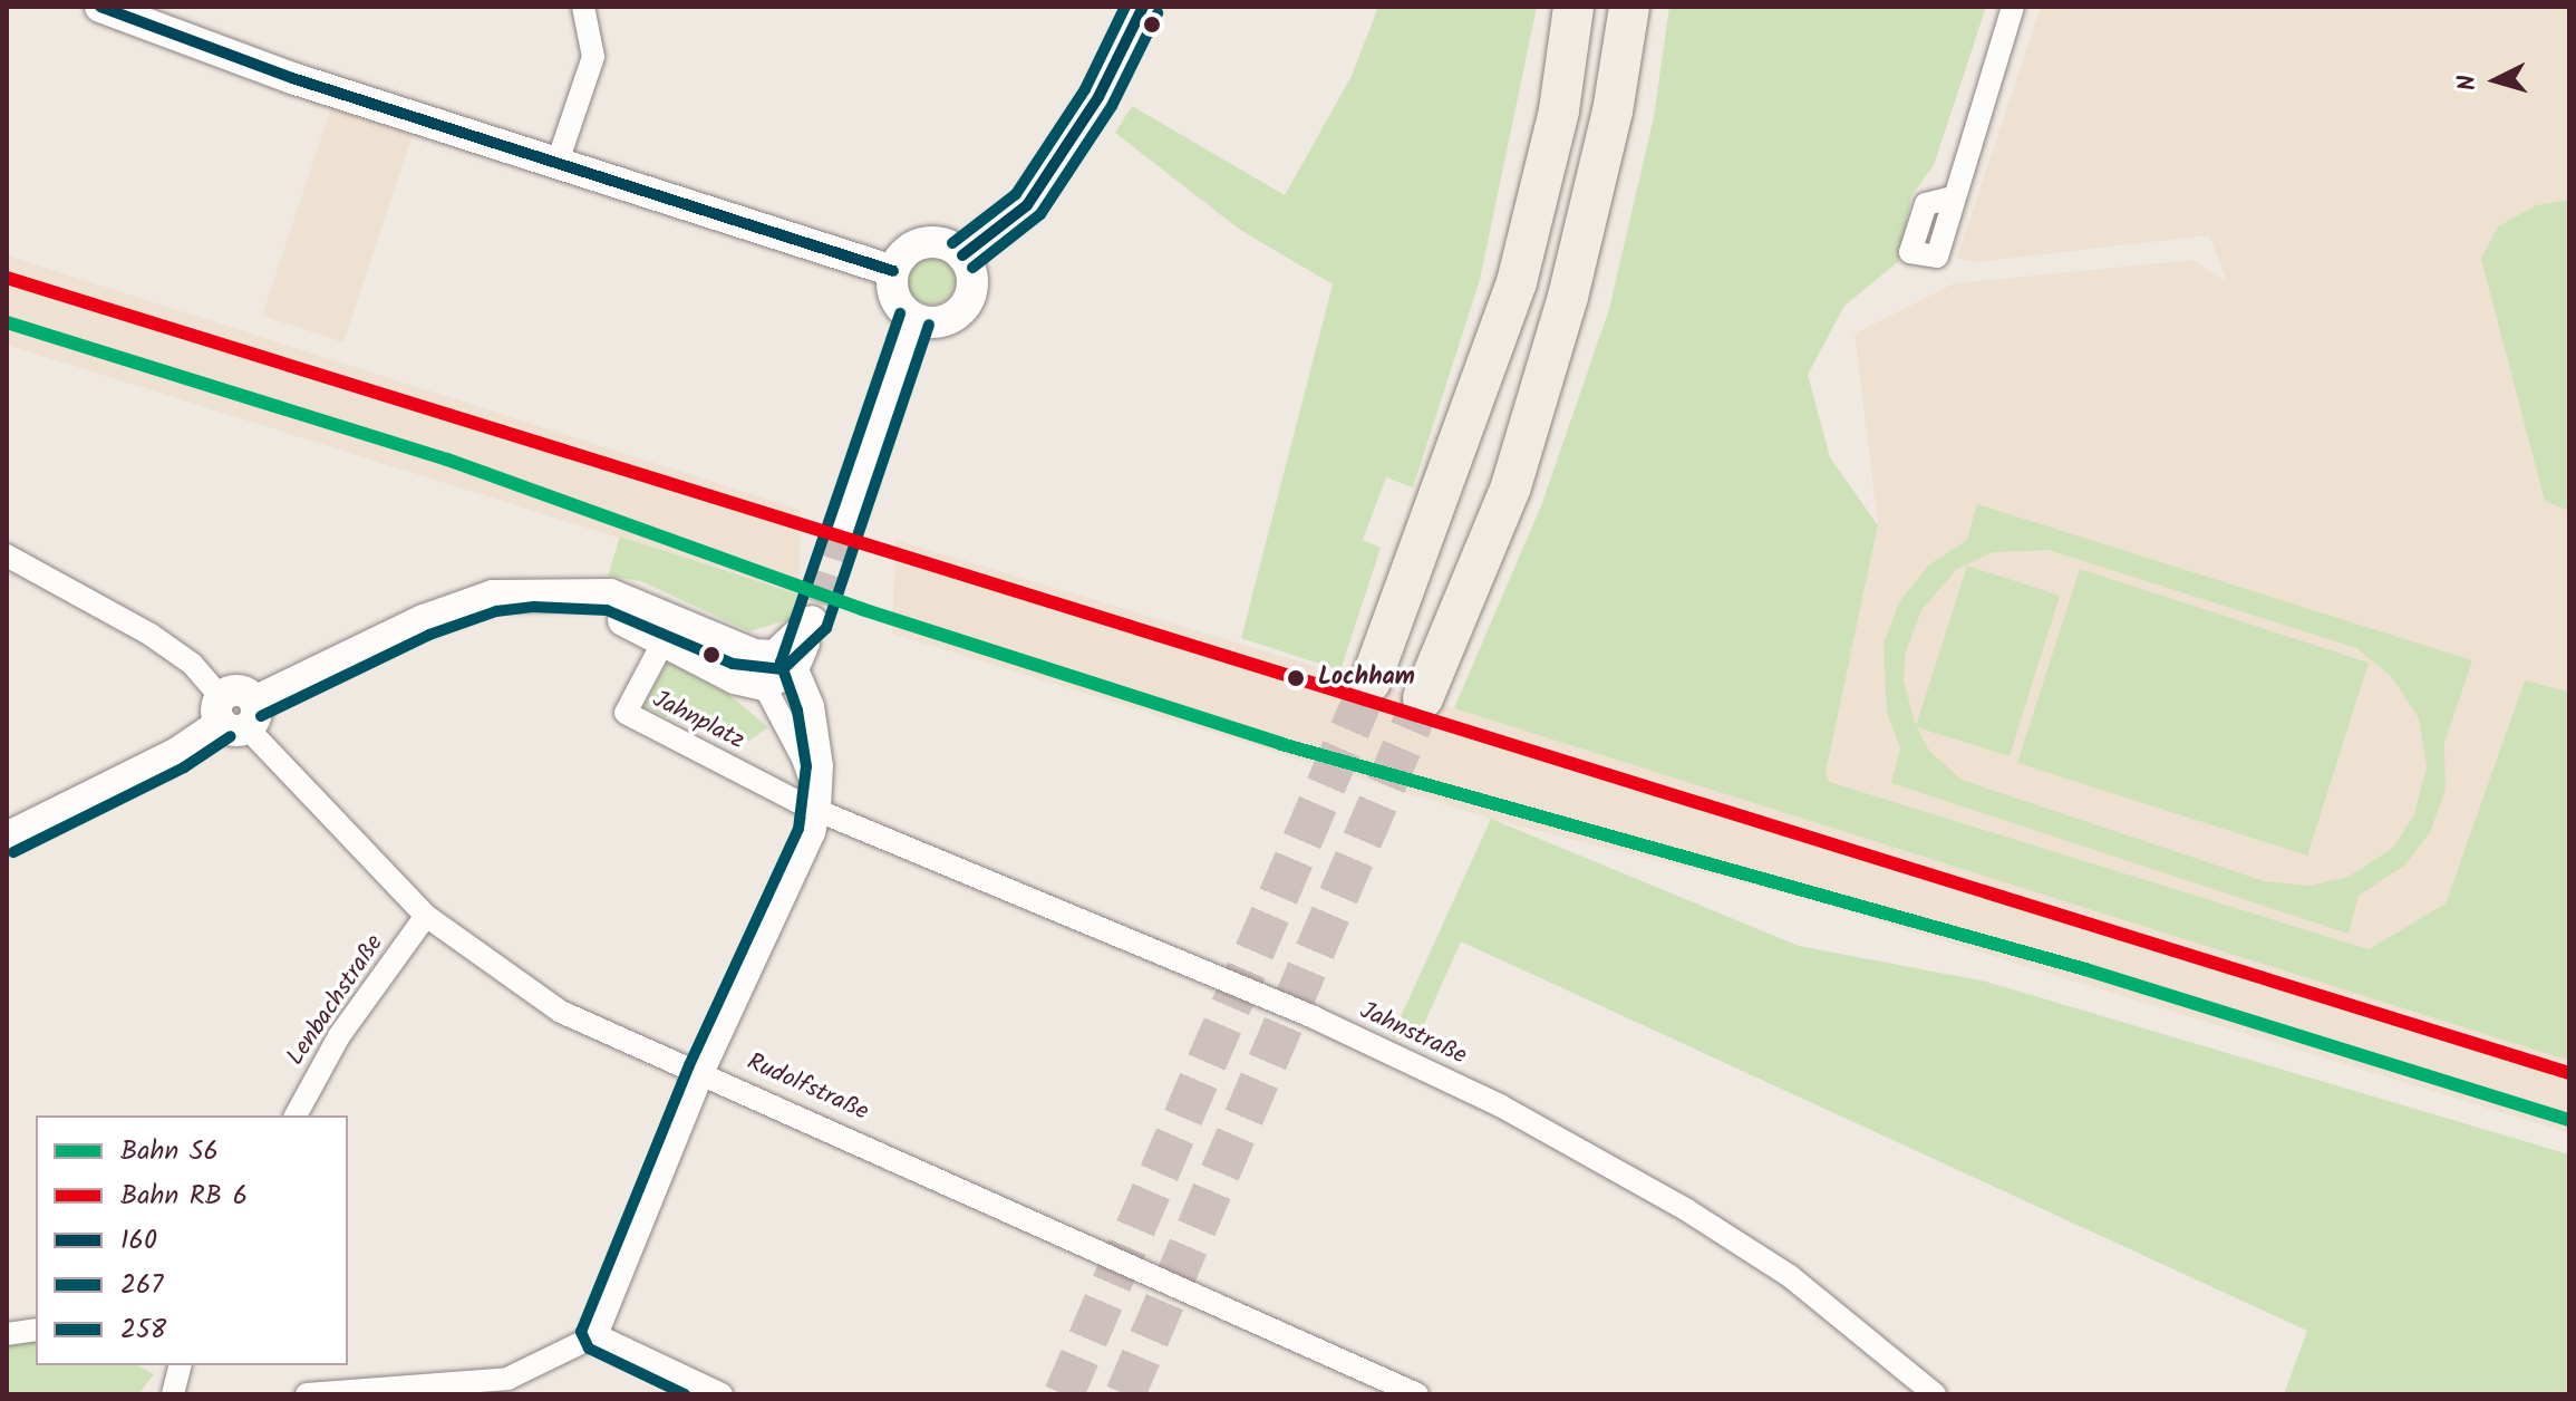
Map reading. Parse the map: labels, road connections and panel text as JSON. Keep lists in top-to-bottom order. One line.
{"streets":{"street":["Jahnplatz","Lenbachstraße","Jahnstraße","Rudolfstraße"]},"crossings":[["Jahnplatz","Jahnstraße"],["Lenbachstraße","Rudolfstraße"]],"places":["Lochham"],"lines":["transit line 160","transit line 258","transit line 267","rail line S6"],"legend":["Bahn S6","Bahn RB 6","160","267","258"],"north":"left"}
